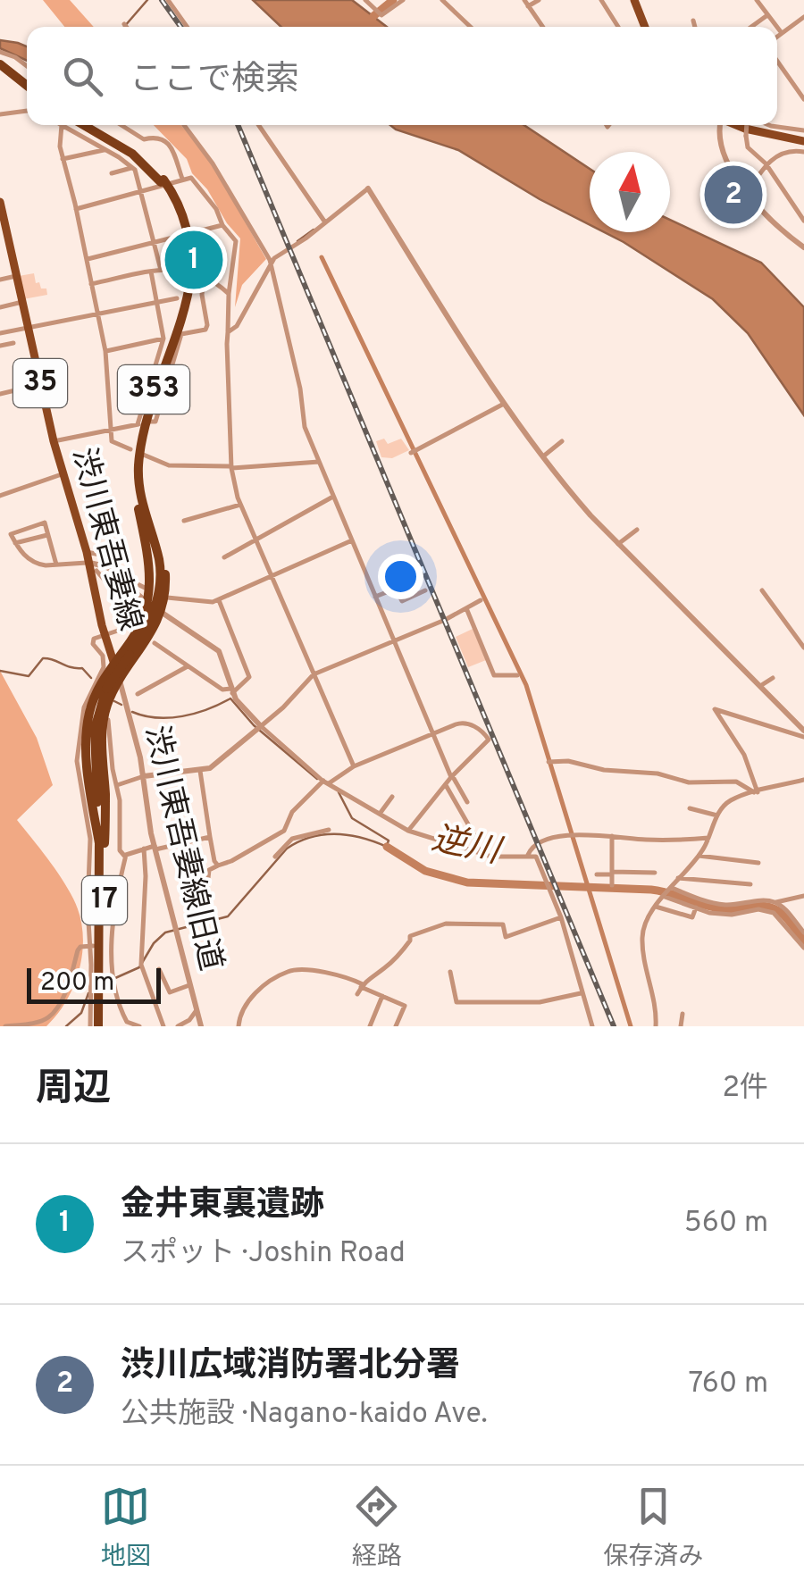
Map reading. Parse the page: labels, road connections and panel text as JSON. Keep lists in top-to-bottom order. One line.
{"streets":{"highway":["353","17"],"main road":["35","渋川東吾妻線"],"street":["渋川東吾妻線旧道"]},"crossings":[["353","渋川東吾妻線"],["353","渋川東吾妻線旧道"],["353","17"],["渋川東吾妻線","渋川東吾妻線旧道"],["渋川東吾妻線","17"],["渋川東吾妻線旧道","17"]],"water":["逆川"],"scale_bar":"200 m","north":"top","page":{"search":"ここで検索","pins":["2","1"],"scale":"200 m","heading":["周辺","2件"],"list":[{"mark":"1","name":"金井東裏遺跡","note":"スポット · Joshin Road","value":"560 m"},{"mark":"2","name":"渋川広域消防署北分署","note":"公共施設 · Nagano-kaido Ave.","value":"760 m"}],"nav":["地図","経路","保存済み"]}}
